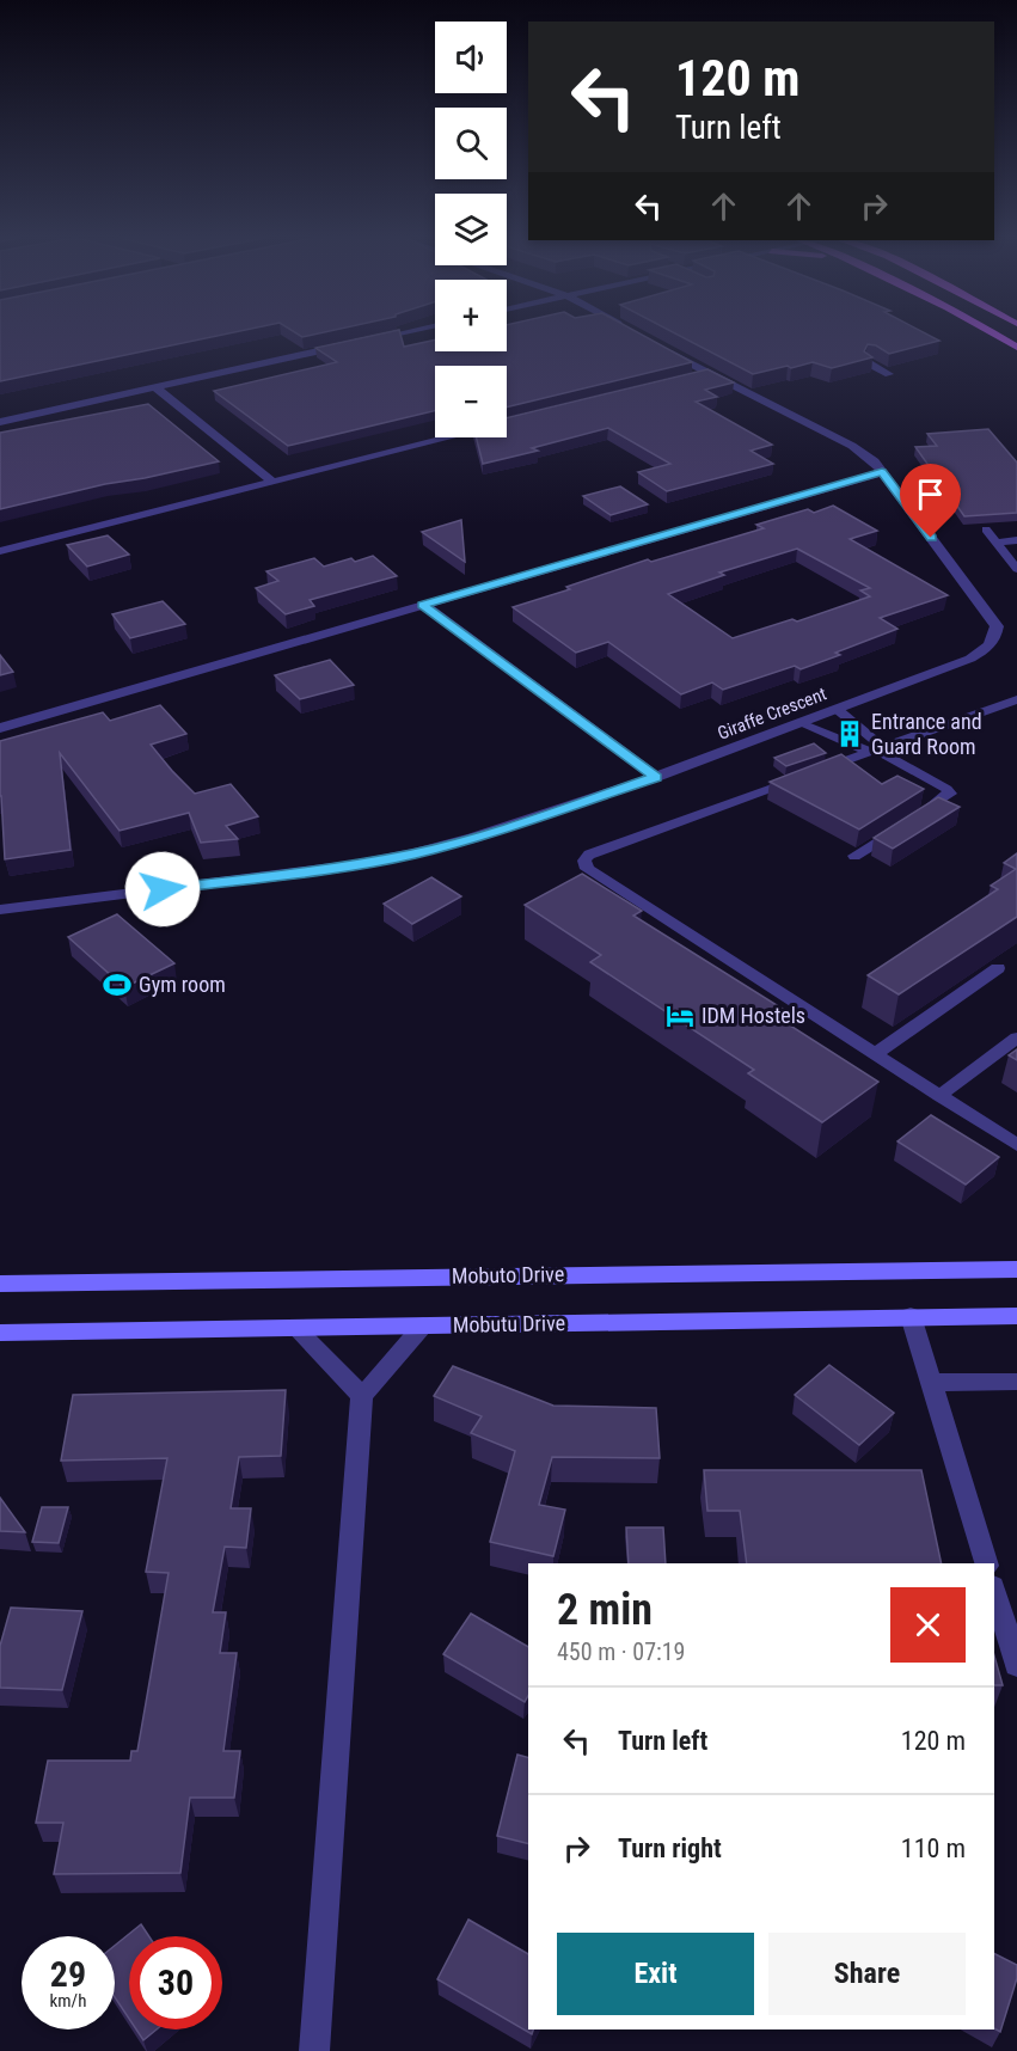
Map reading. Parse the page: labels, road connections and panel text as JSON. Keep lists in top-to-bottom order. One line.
{"streets":{"main road":["Mobuto Drive","Mobutu Drive"],"street":["Giraffe Crescent"]},"places":{"building":["Entrance and Guard Room"],"sports":["Gym room"],"hotel":["IDM Hostels"]},"page":{"map_buttons":["+","−"],"turn":["120 m","Turn left"],"heading":["2 min","450 m · 07:19"],"list":[{"name":"Turn left","value":"120 m"},{"name":"Turn right","value":"110 m"}],"buttons":["Exit","Share"],"speed":"29 km/h","limit":"30"}}
